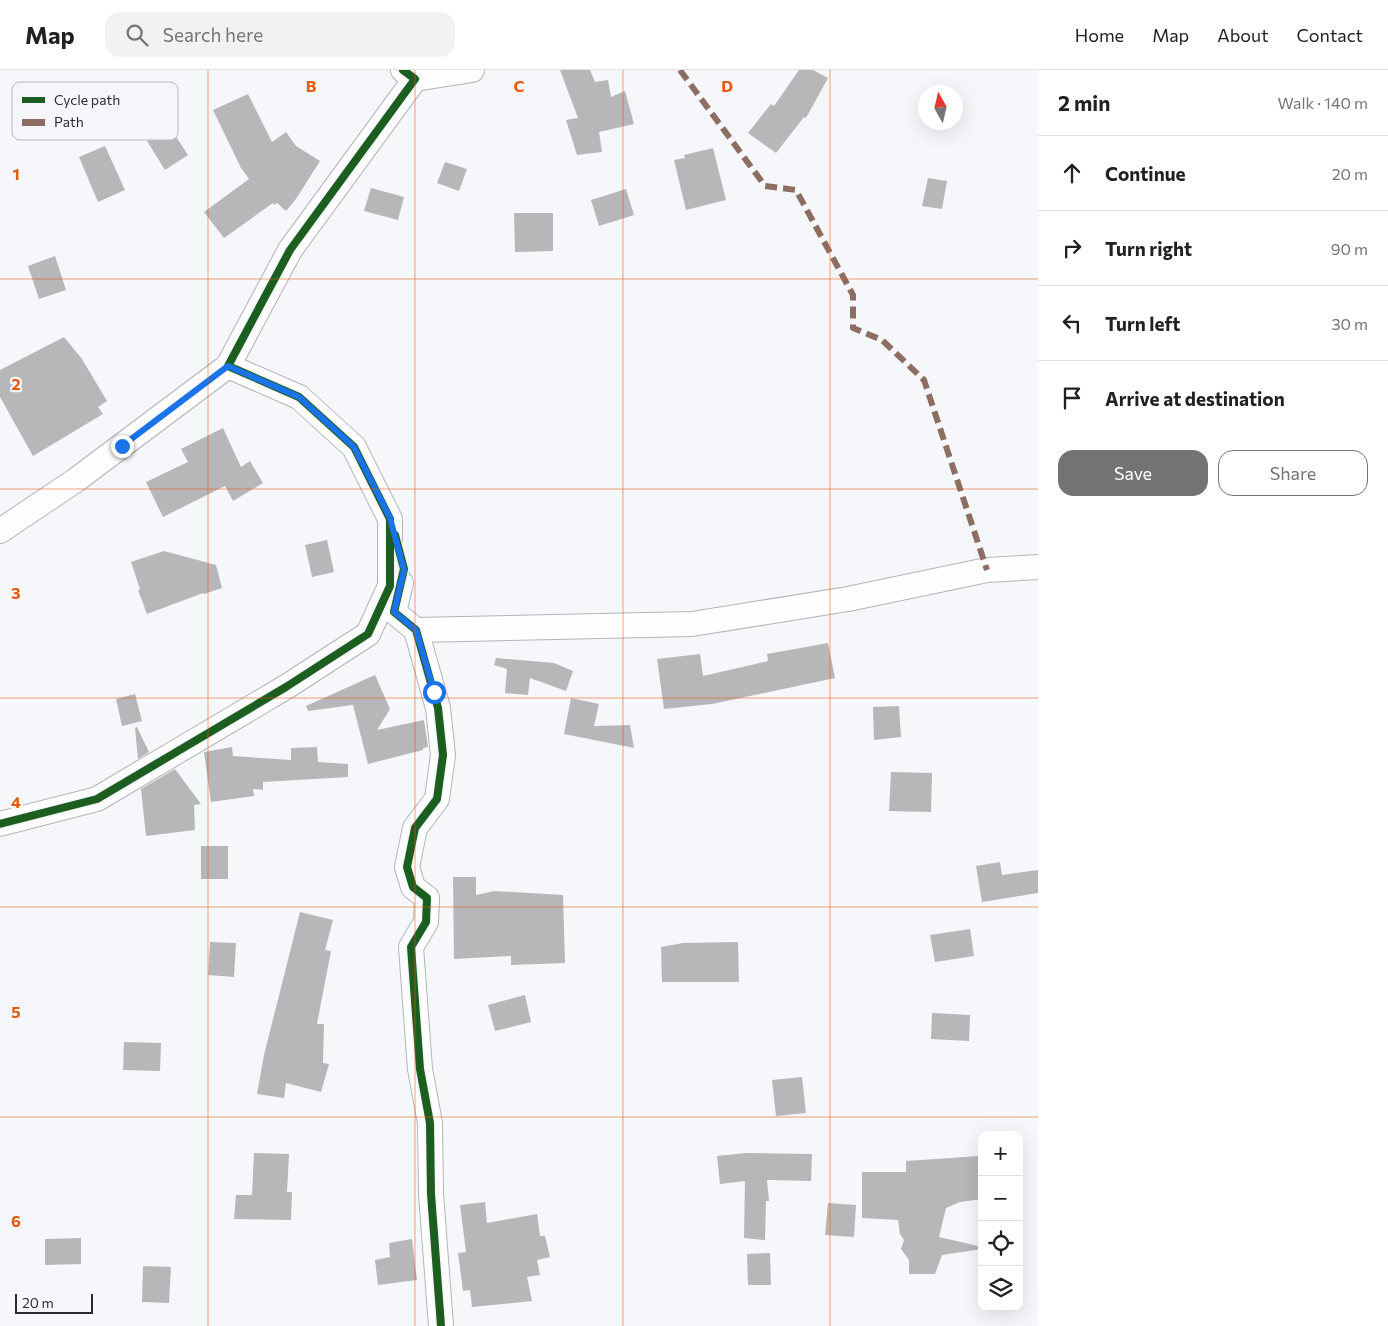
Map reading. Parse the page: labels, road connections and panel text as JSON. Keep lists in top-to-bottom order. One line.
{"legend":["Cycle path","Path"],"scale_bar":"20 m","north":"top","page":{"header":"Map","search":"Search here","nav":["Home","Map","About","Contact"],"heading":["2 min","Walk · 140 m"],"list":[["Continue","20 m"],["Turn right","90 m"],["Turn left","30 m"],"Arrive at destination"],"buttons":["Save","Share"],"map_buttons":["+","−"],"scale":"20 m"},"grid":{"columns":["B","C","D"],"rows":["1","2","3","4","5","6"]}}
